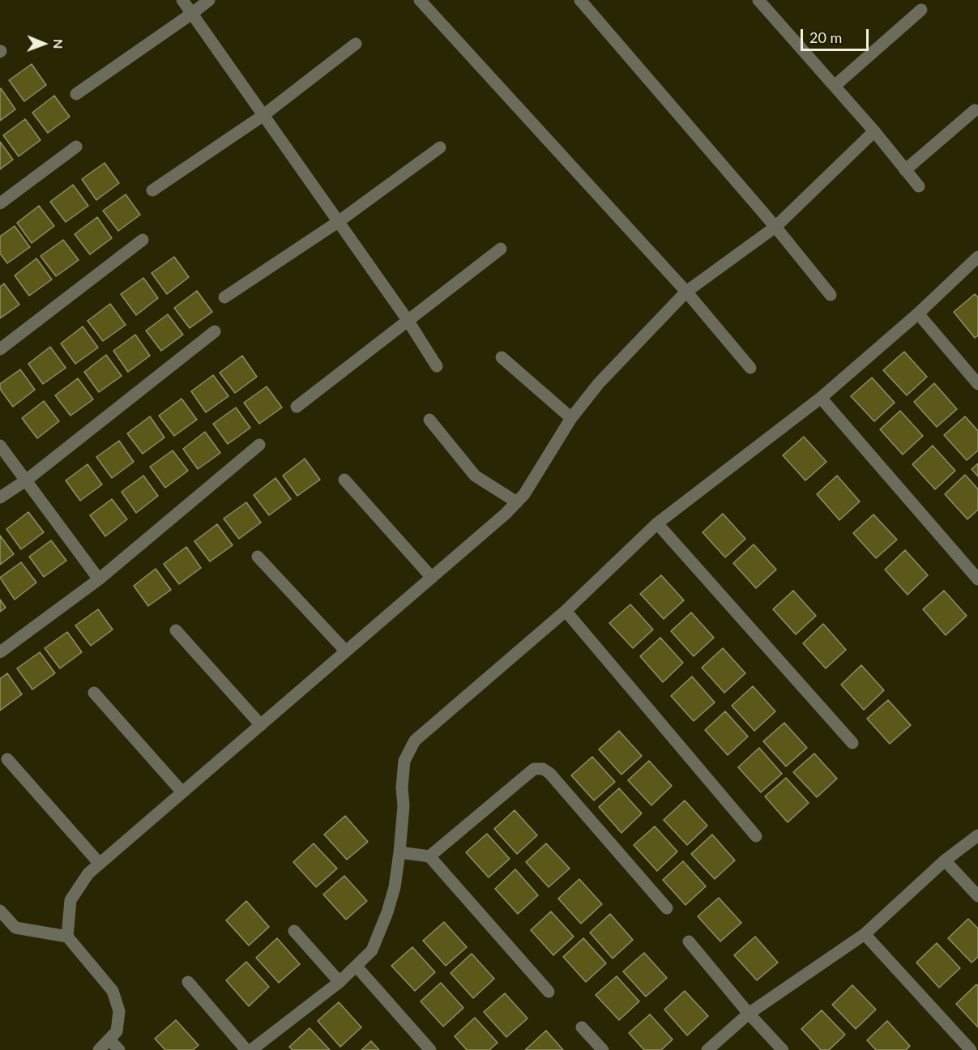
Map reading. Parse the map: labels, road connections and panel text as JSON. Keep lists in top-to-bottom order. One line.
{"scale_bar":"20 m","north":"right"}
